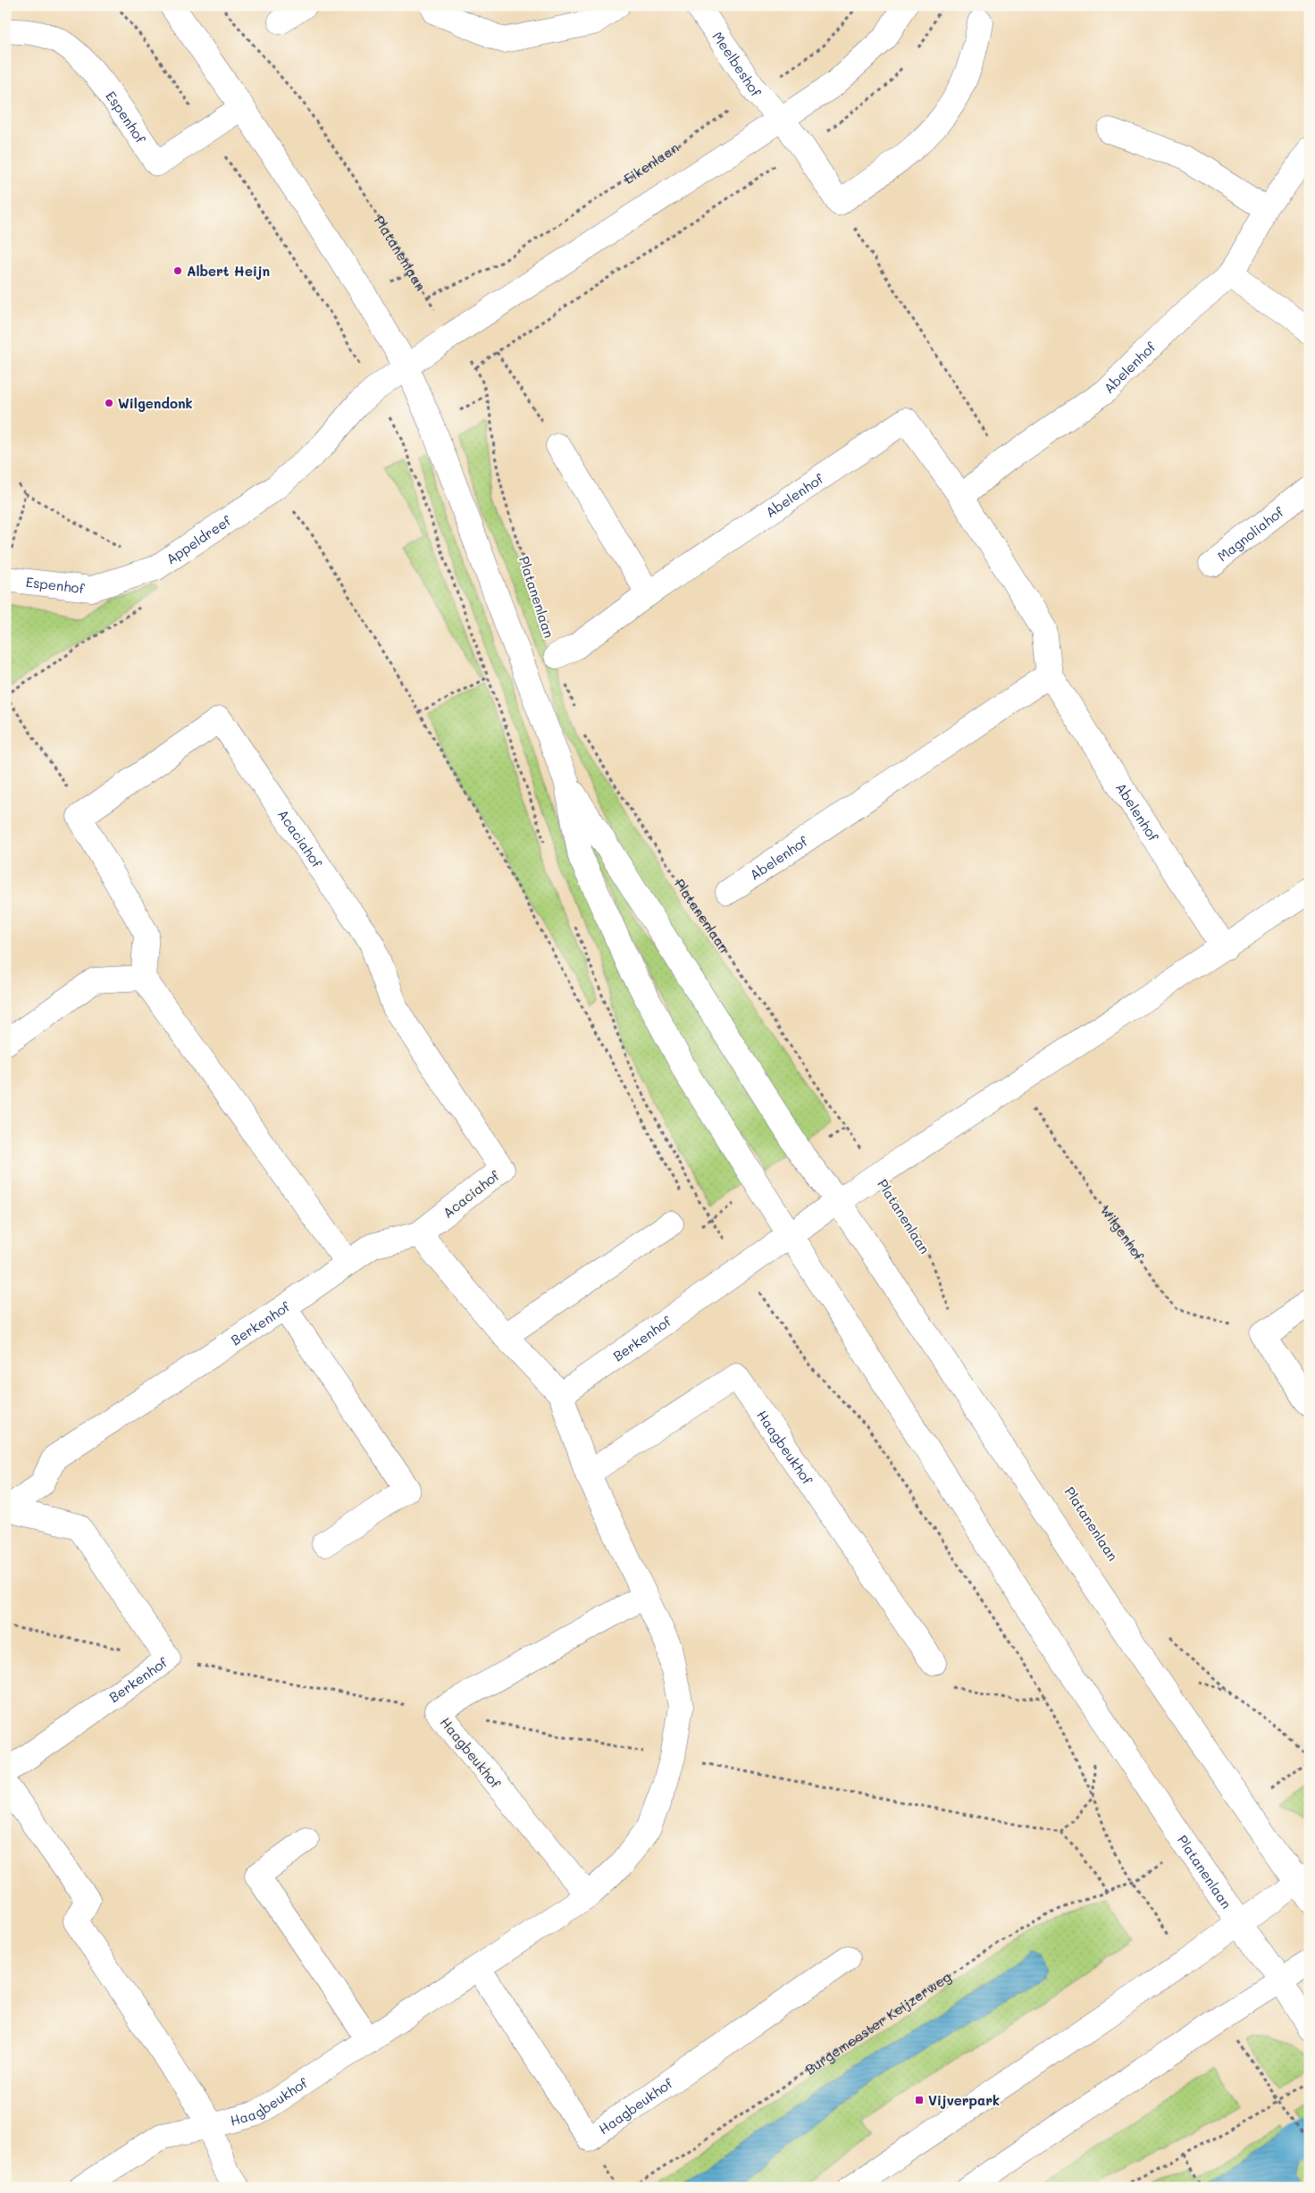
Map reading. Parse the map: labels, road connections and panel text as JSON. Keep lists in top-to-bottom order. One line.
{"streets":{"street":["Meelbeshof","Espenhof","Platanenlaan","Abelenhof","Magnoliahof","Appeldreef","Acaciahof","Berkenhof","Haagbeukhof"],"path":["Eikenlaan","Wilgenhof","Burgemeester Keijzerweg"]},"crossings":[["Meelbeshof","Eikenlaan"],["Espenhof","Platanenlaan"],["Espenhof","Appeldreef"],["Eikenlaan","Platanenlaan"],["Platanenlaan","Abelenhof"],["Platanenlaan","Appeldreef"],["Platanenlaan","Berkenhof"],["Acaciahof","Berkenhof"],["Berkenhof","Haagbeukhof"]],"places":{"other":["Albert Heijn","Wilgendonk"],"transit":["Vijverpark"]}}
